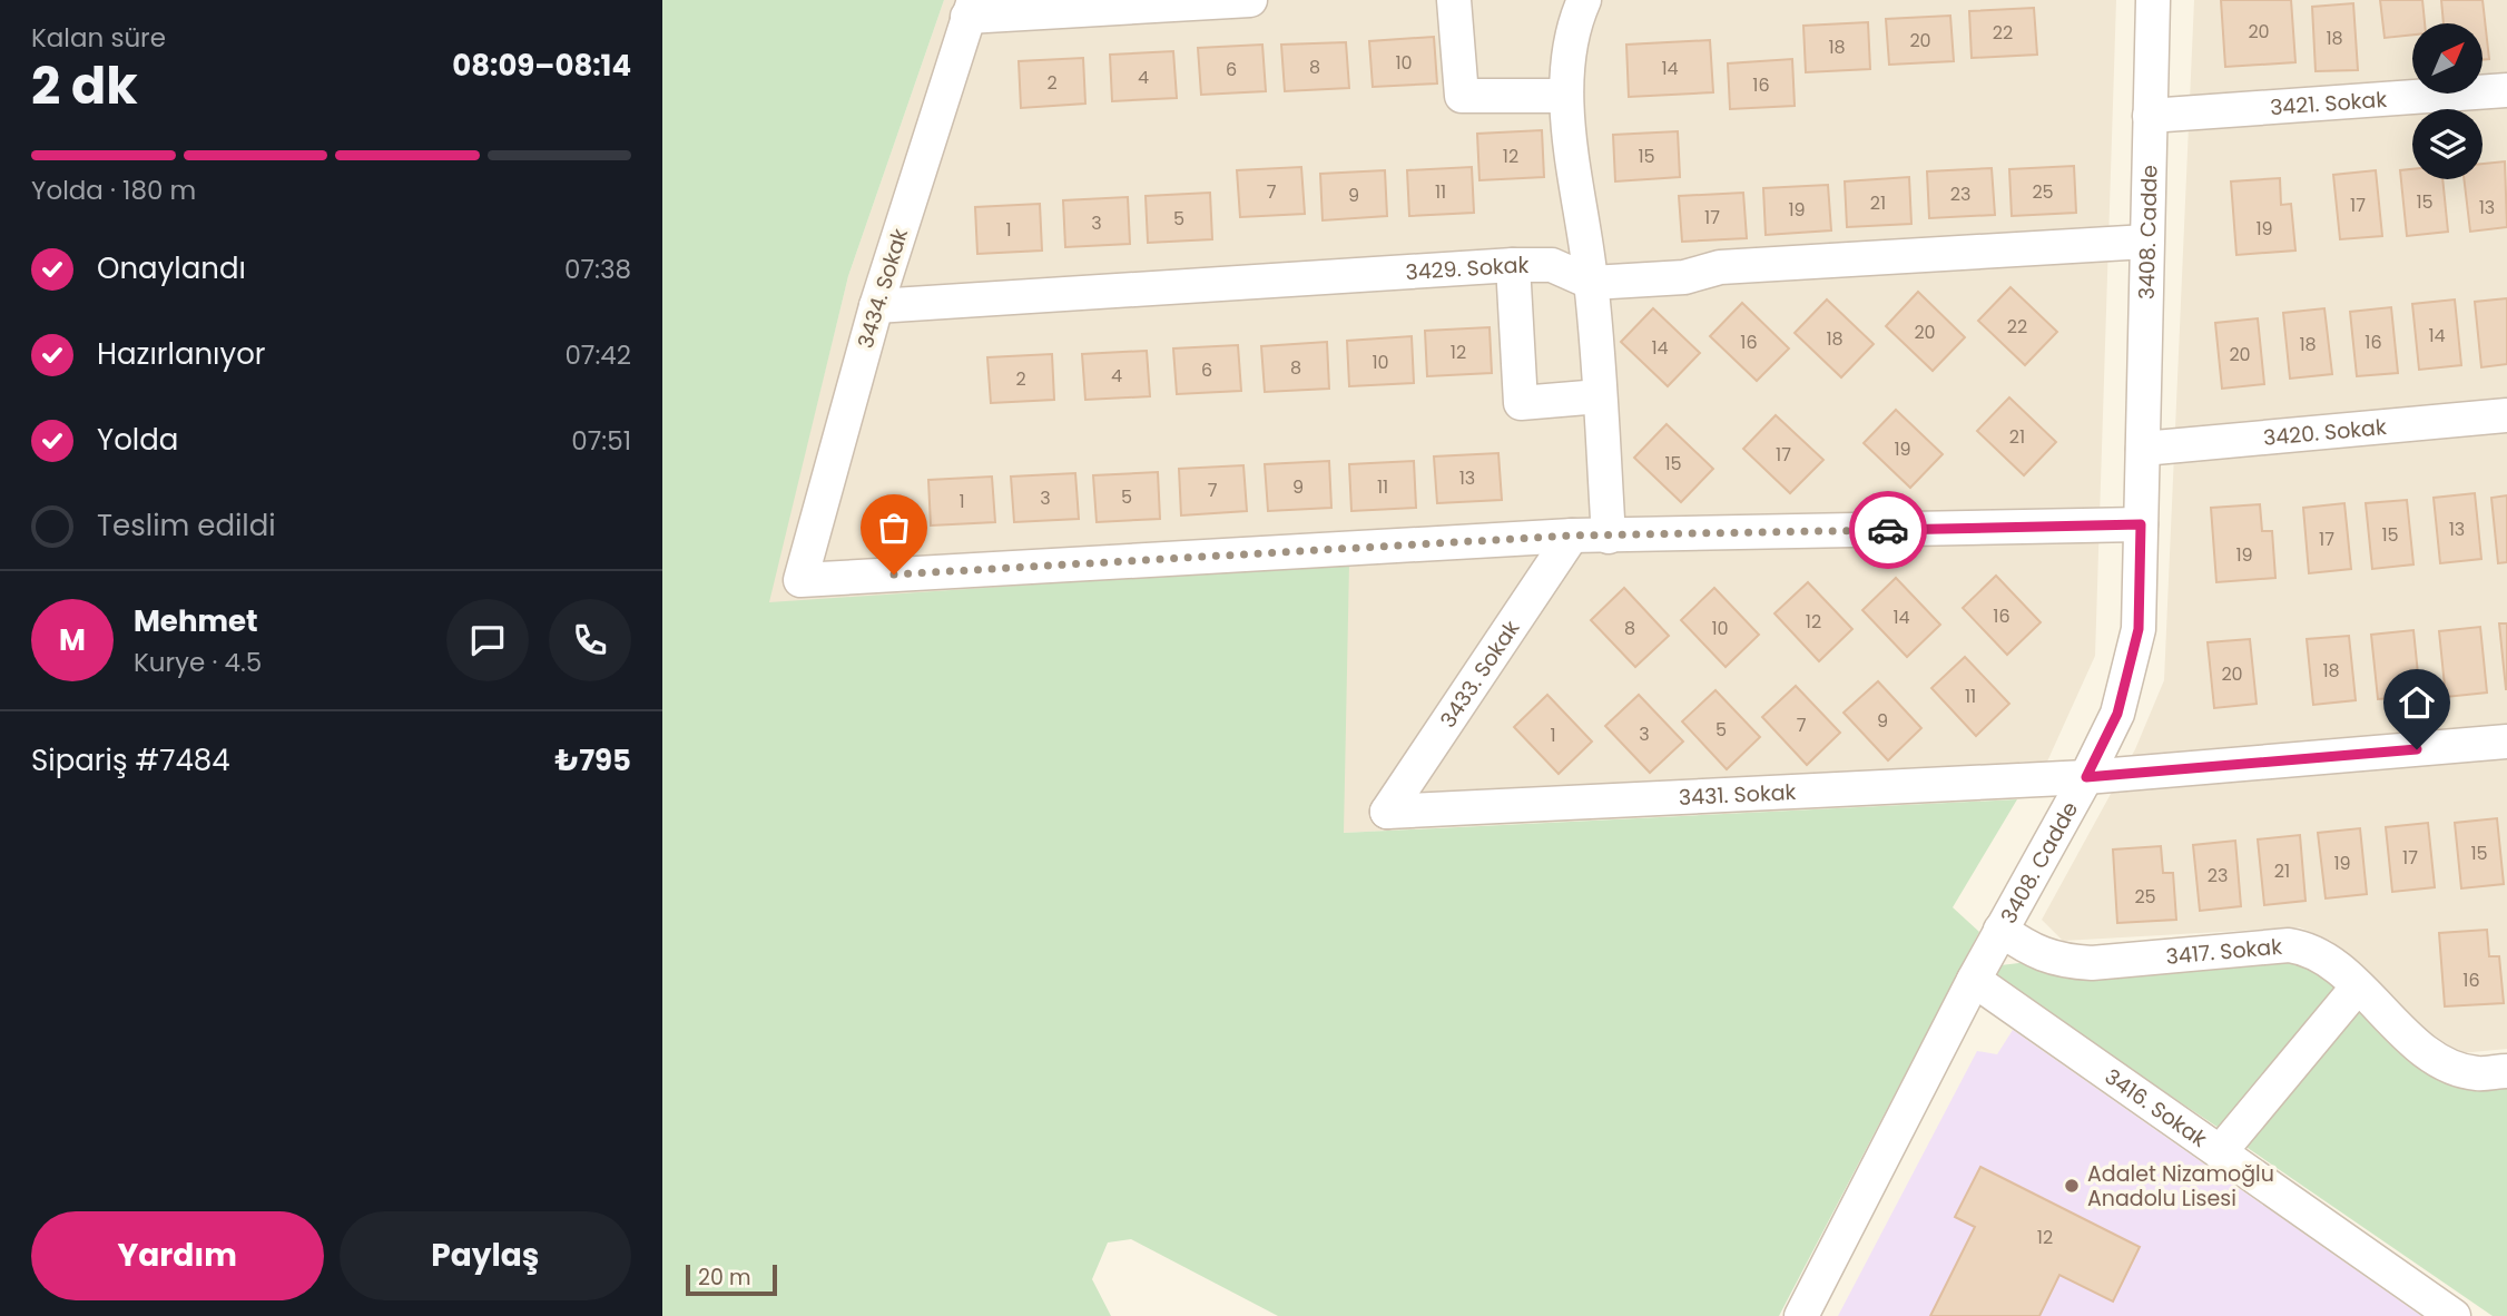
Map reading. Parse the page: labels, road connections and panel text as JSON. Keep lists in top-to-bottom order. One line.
{"streets":{"street":["3421. Sokak","3408. Cadde","3429. Sokak","3434. Sokak","3420. Sokak","3433. Sokak","3431. Sokak","3417. Sokak","3416. Sokak"]},"crossings":[["3421. Sokak","3408. Cadde"],["3408. Cadde","3429. Sokak"],["3408. Cadde","3420. Sokak"],["3408. Cadde","3431. Sokak"],["3408. Cadde","3417. Sokak"],["3408. Cadde","3416. Sokak"],["3429. Sokak","3434. Sokak"],["3434. Sokak","3433. Sokak"],["3433. Sokak","3431. Sokak"]],"places":["Adalet Nizamoğlu Anadolu Lisesi"],"house_numbers":["20","22","18","20","18","10","8","14","6","4","2","16","12","15","7","11","25","23","9","15","21","17","13","19","17","5","3","19","1","22","20","14","18","16","16","18","14","12","20","10","8","6","4","2","21","19","17","15","13","9","11","7","5","3","1","13","15","17","19","16","14","12","8","10","18","20","11","9","7","5","3","1","15","17","19","21","23","25","16","12"],"scale_bar":"20 m","north":"top right","page":{"heading":["2 dk","Kalan süre","08:09–08:14"],"panel":["Mehmet","Kurye · 4.5","Sipariş #7484","₺795"],"bar":"Yolda · 180 m","list":[["Onaylandı","07:38"],["Hazırlanıyor","07:42"],["Yolda","07:51"],"Teslim edildi"],"round":"M","buttons":["Yardım","Paylaş"],"scale":"20 m"}}
